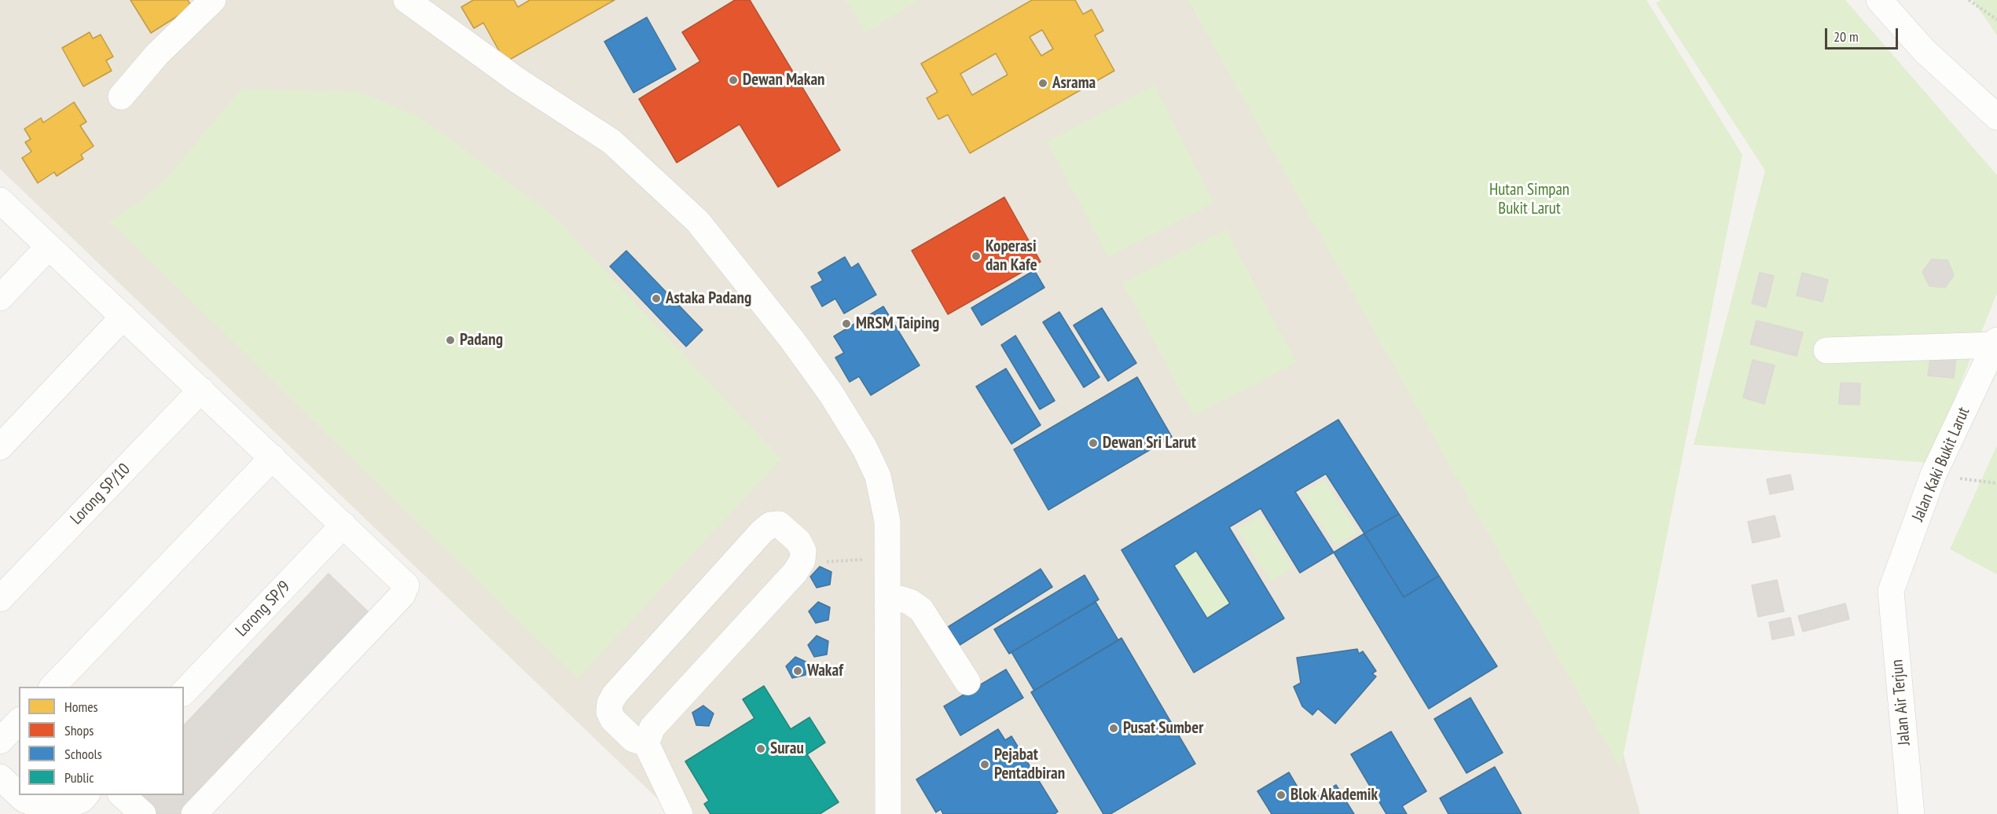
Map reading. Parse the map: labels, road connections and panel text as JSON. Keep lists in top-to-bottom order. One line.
{"streets":{"street":["Jalan Kaki Bukit Larut","Lorong SP/10","Lorong SP/9","Jalan Air Terjun"]},"crossings":[["Jalan Kaki Bukit Larut","Jalan Air Terjun"]],"parks":["Hutan Simpan Bukit Larut"],"places":["Dewan Makan","Asrama","Koperasi dan Kafe","Astaka Padang","MRSM Taiping","Padang","Dewan Sri Larut","Wakaf","Pusat Sumber","Surau","Pejabat Pentadbiran","Blok Akademik"],"legend":["Homes","Shops","Schools","Public"],"scale_bar":"20 m"}
